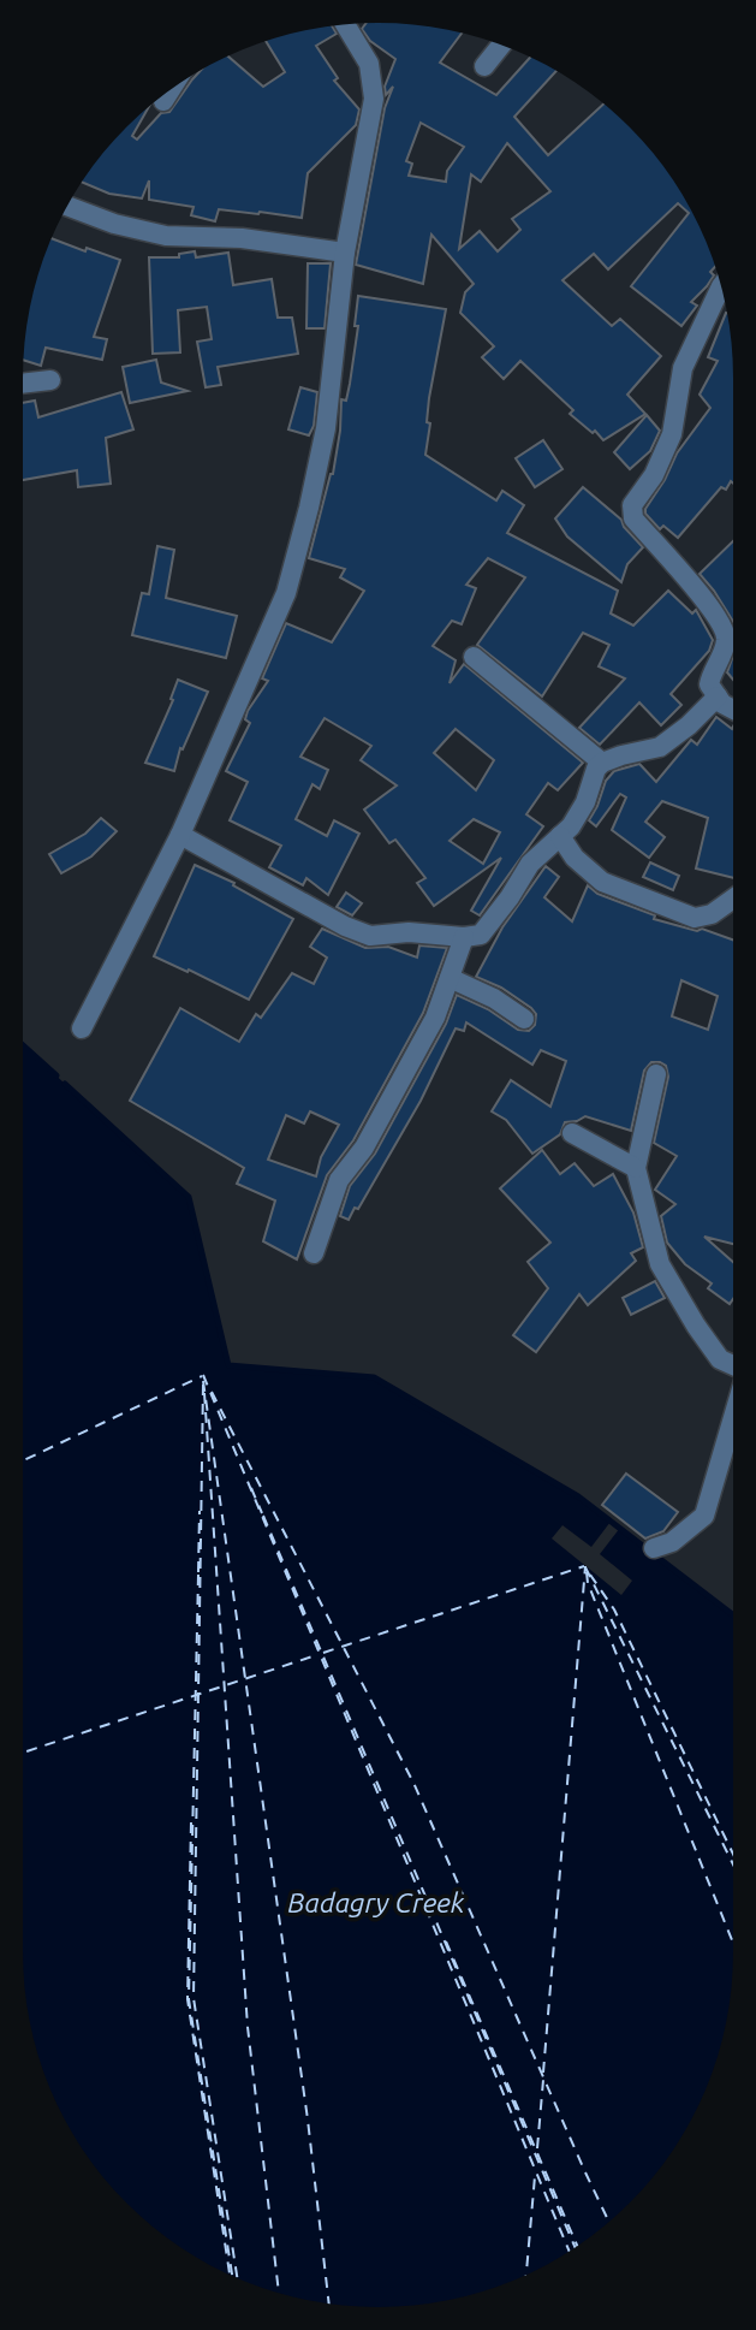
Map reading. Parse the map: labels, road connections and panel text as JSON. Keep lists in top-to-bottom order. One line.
{"water":["Badagry Creek"]}
